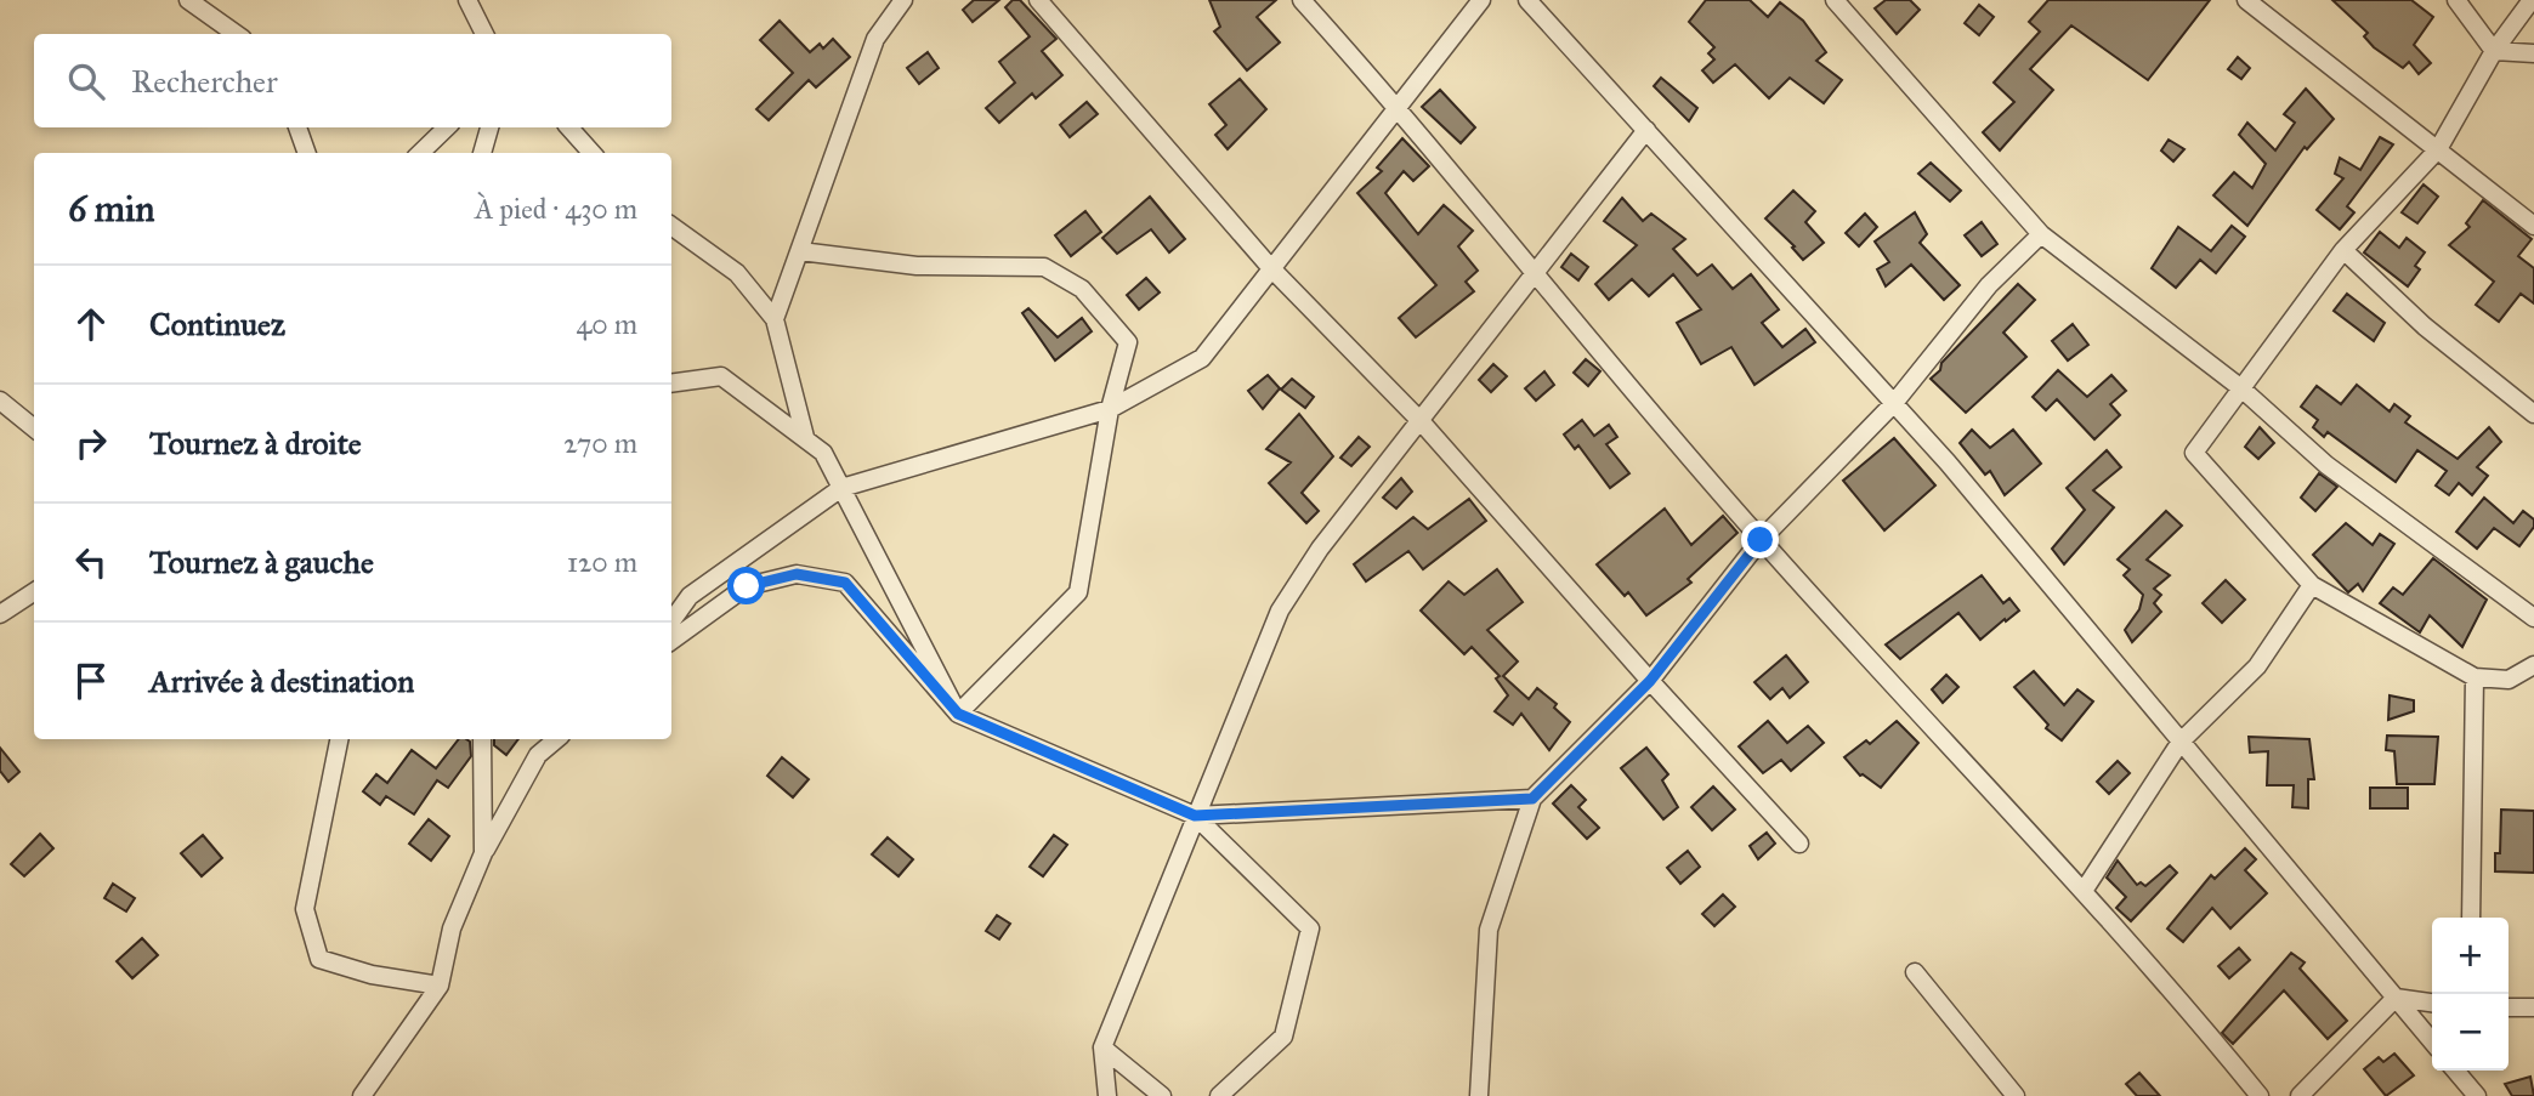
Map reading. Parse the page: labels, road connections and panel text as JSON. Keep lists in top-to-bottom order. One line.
{"page":{"search":"Rechercher","heading":["6 min","À pied · 430 m"],"list":[["Continuez","40 m"],["Tournez à droite","270 m"],["Tournez à gauche","120 m"],"Arrivée à destination"],"map_buttons":["+","−"]}}
